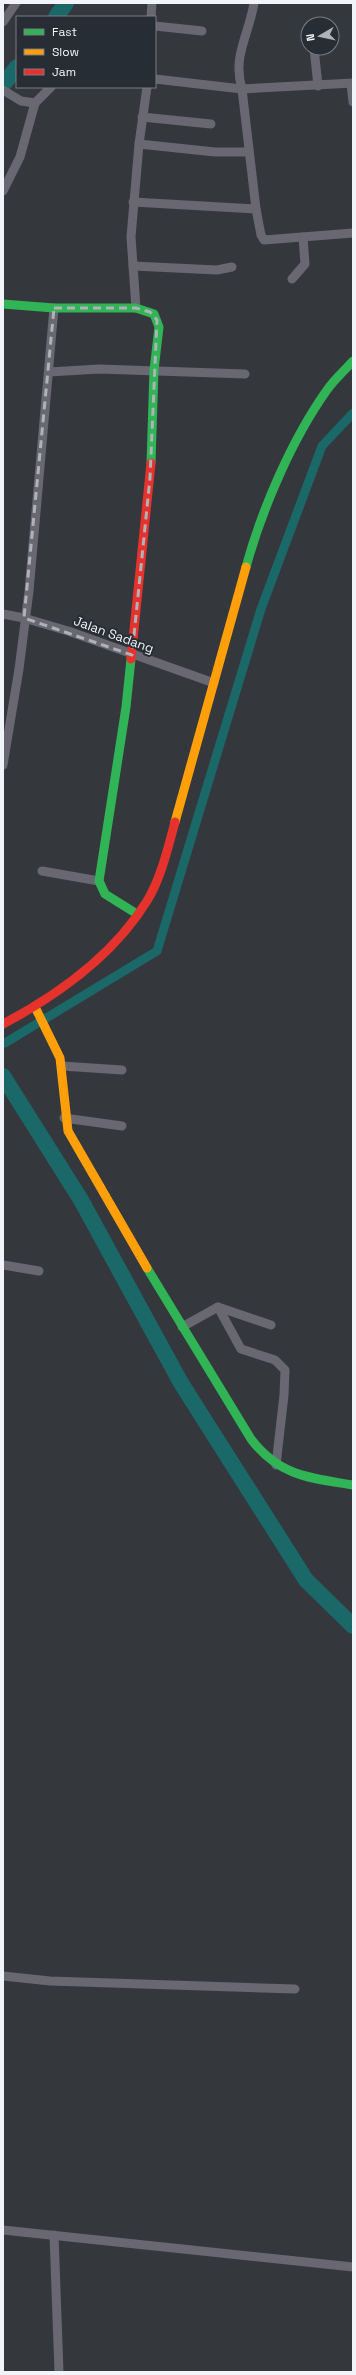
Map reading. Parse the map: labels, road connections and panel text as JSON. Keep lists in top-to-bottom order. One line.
{"streets":{"street":["Jalan Sadang"]},"legend":["Fast","Slow","Jam"],"north":"left"}
